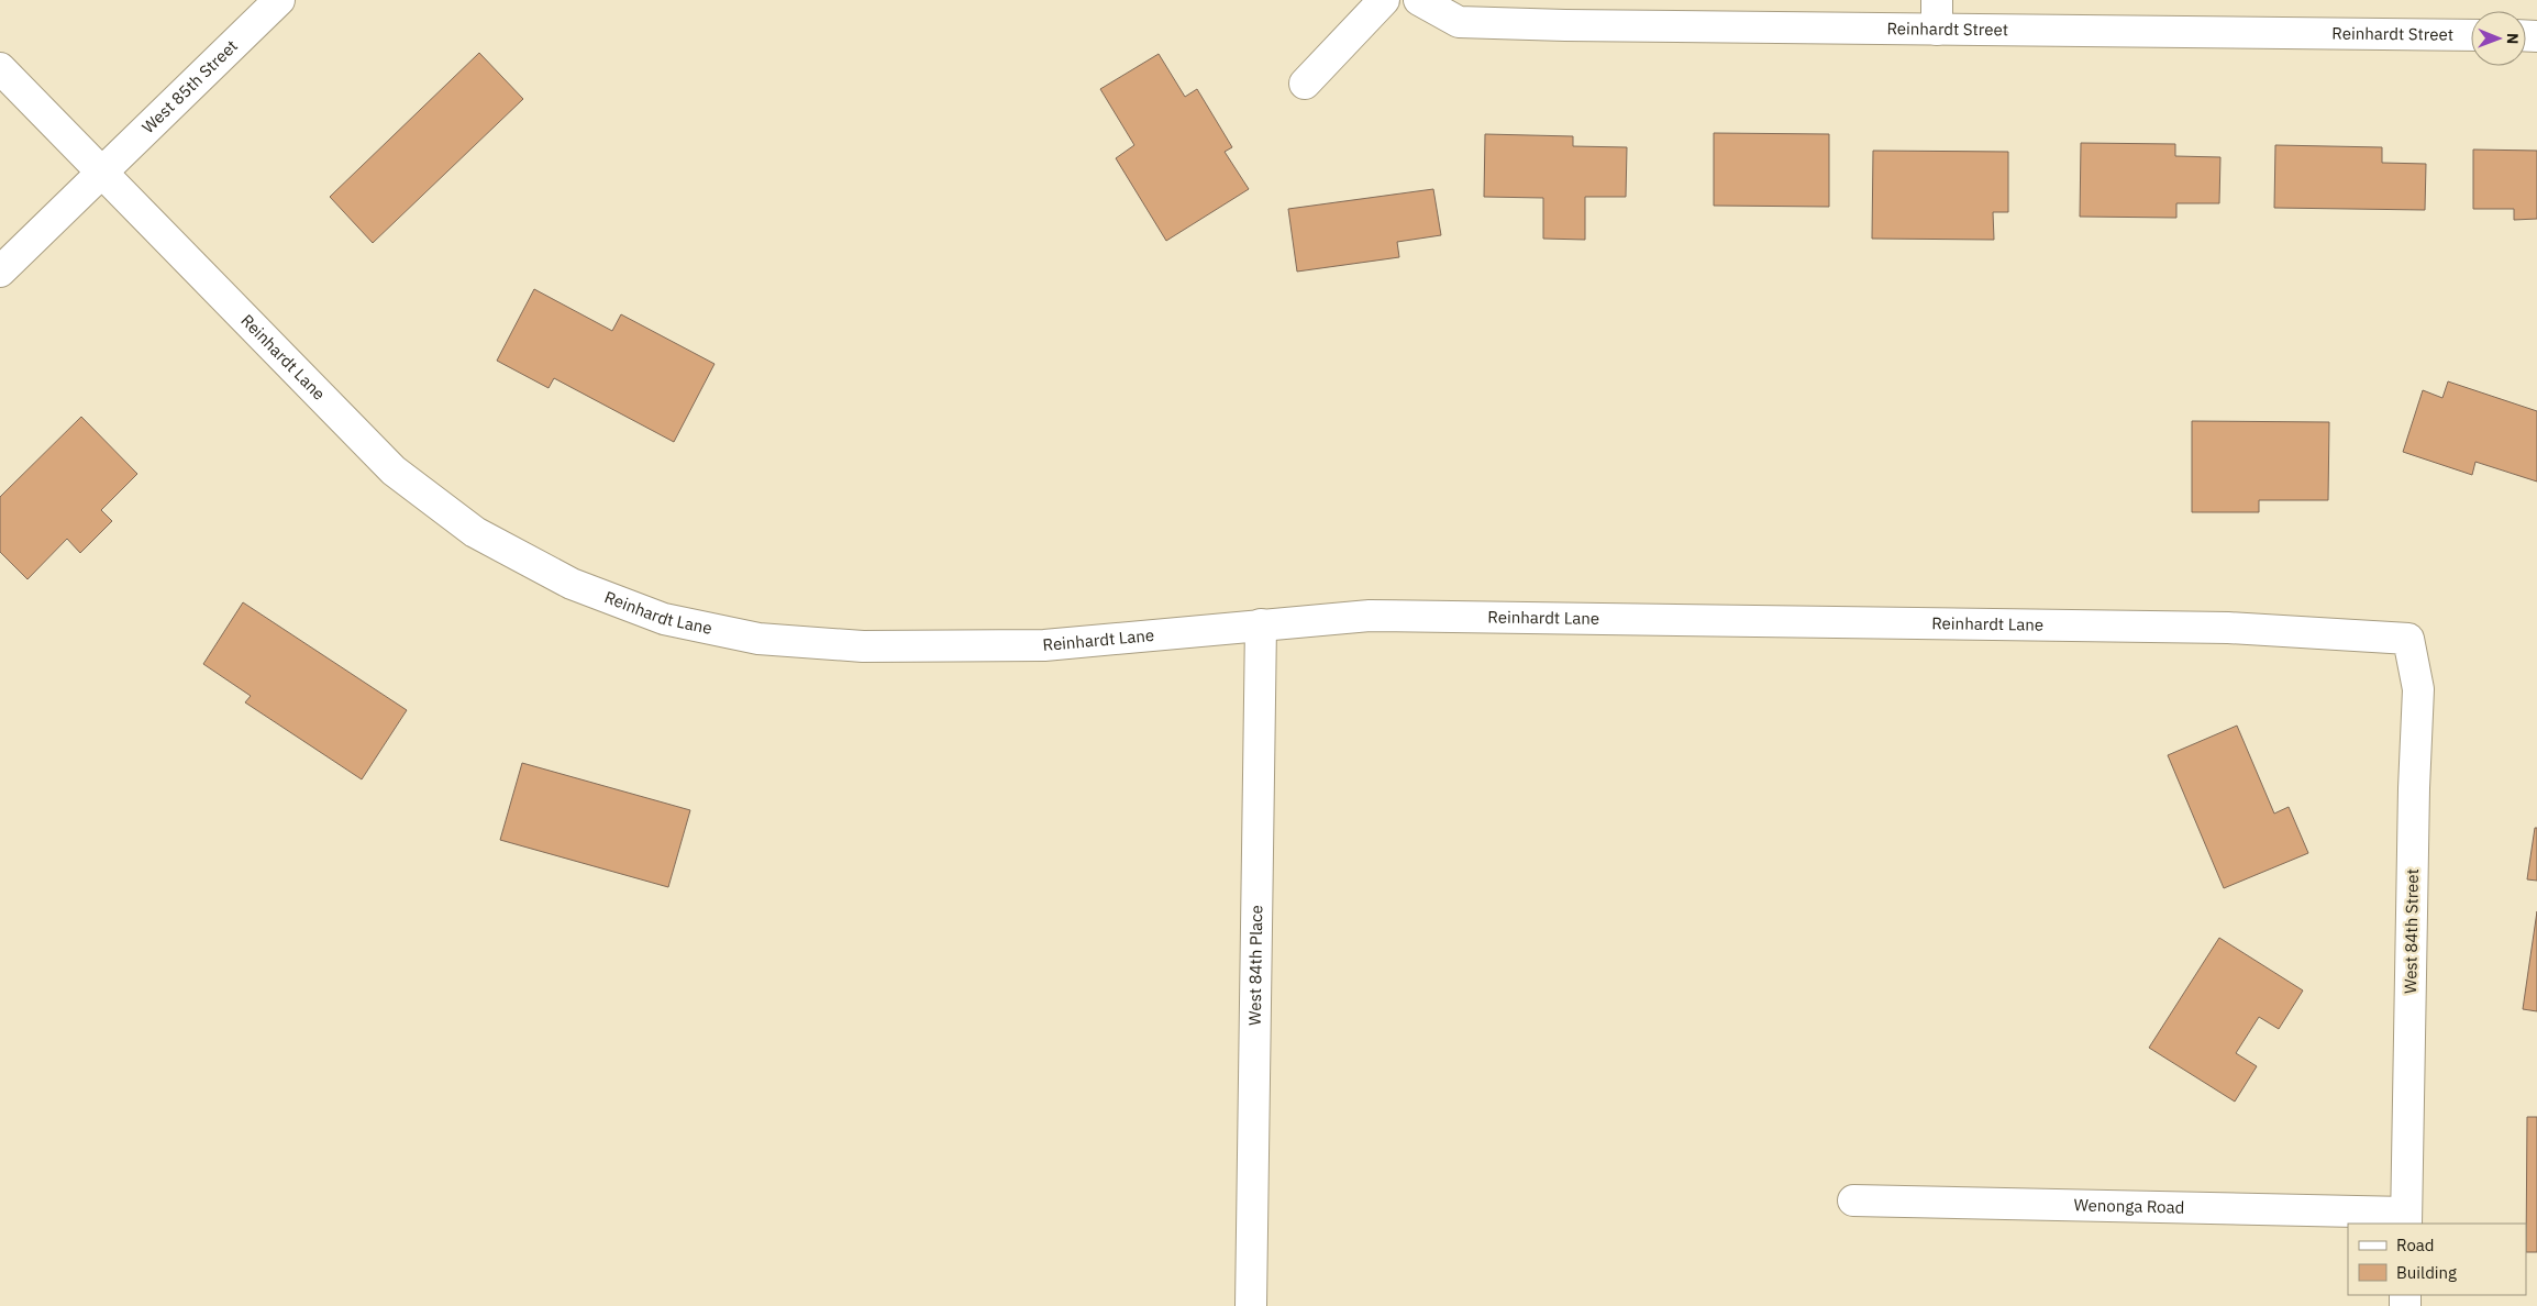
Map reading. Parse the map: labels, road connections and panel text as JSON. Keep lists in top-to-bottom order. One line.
{"streets":{"street":["Reinhardt Street","West 85th Street","Reinhardt Lane","West 84th Street","West 84th Place","Wenonga Road"]},"crossings":[["West 85th Street","Reinhardt Lane"],["Reinhardt Lane","West 84th Street"],["Reinhardt Lane","West 84th Place"],["West 84th Street","Wenonga Road"]],"legend":["Road","Building"],"north":"right"}
